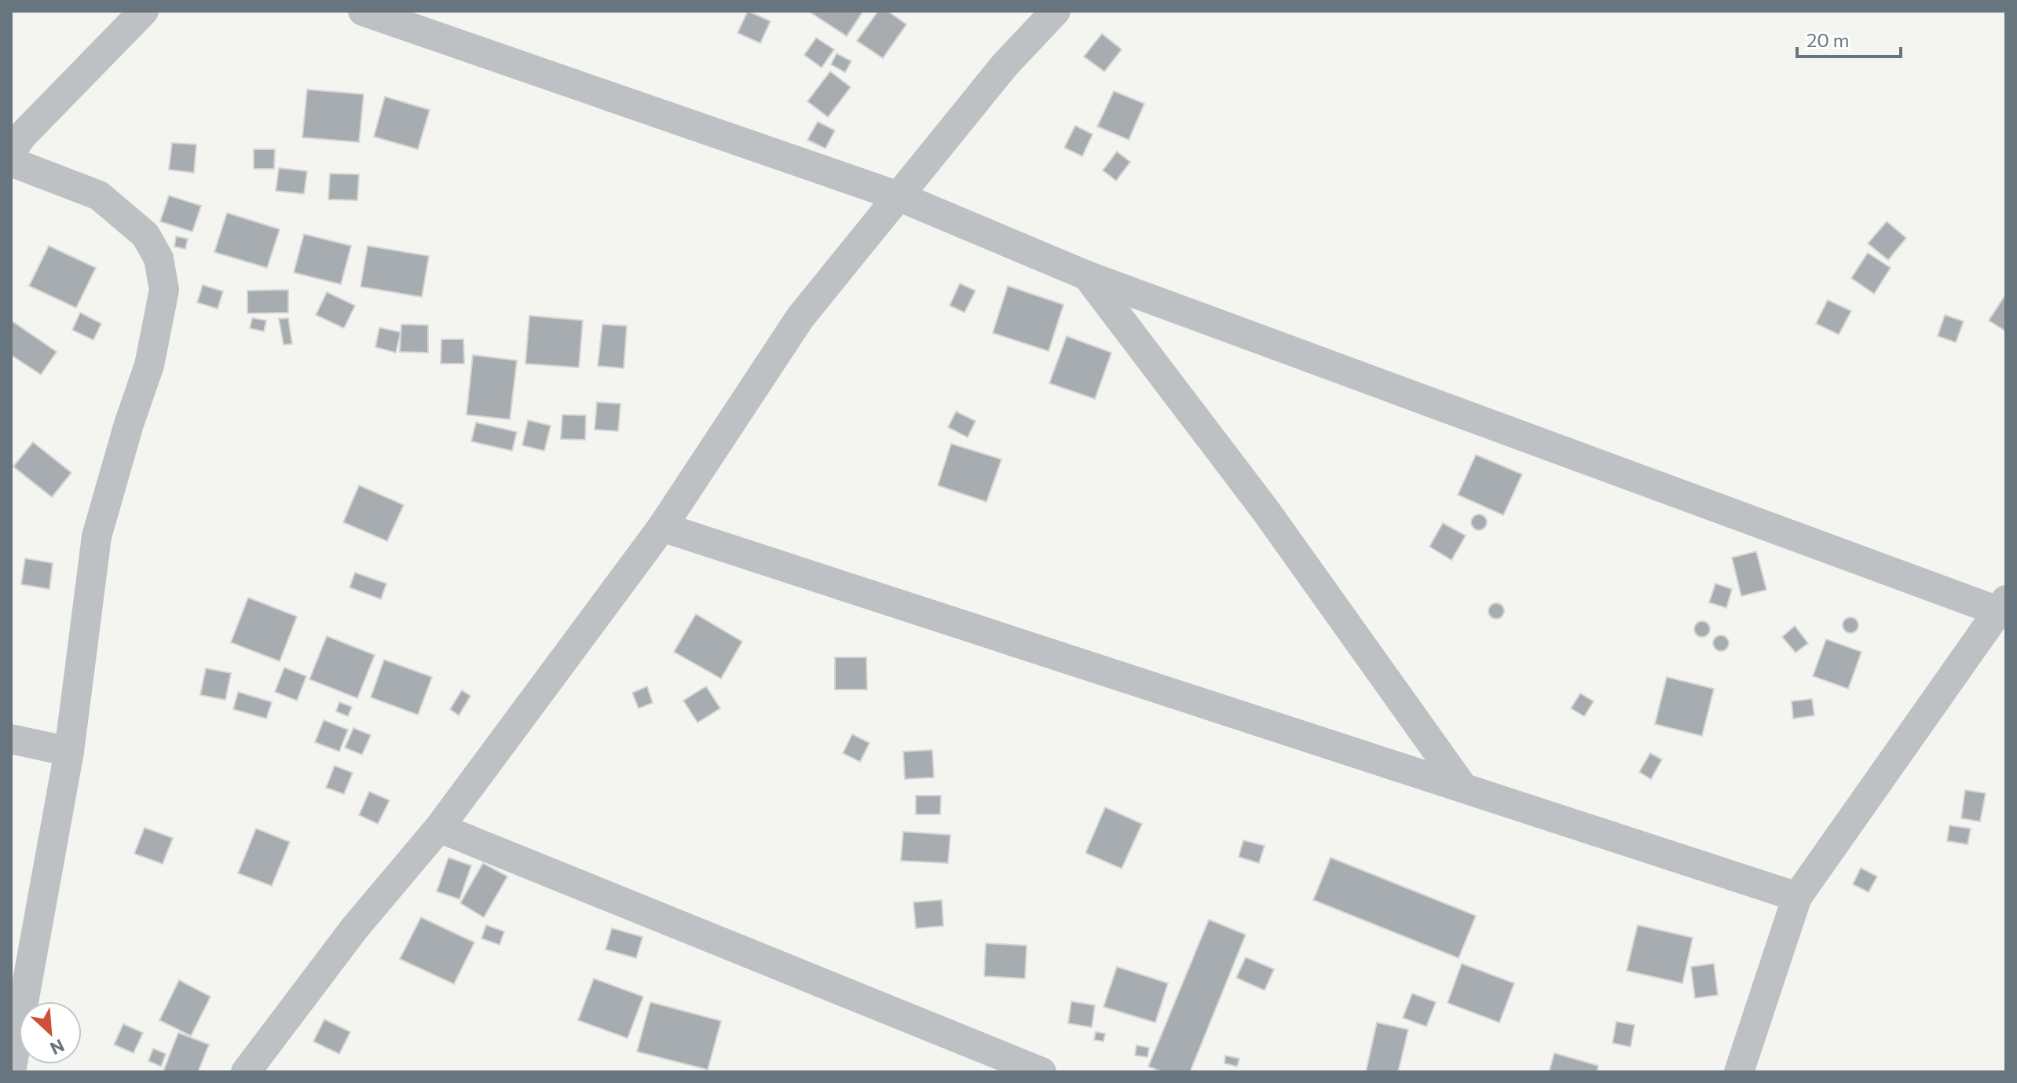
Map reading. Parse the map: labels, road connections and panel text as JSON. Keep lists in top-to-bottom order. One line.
{"scale_bar":"20 m","north":"bottom right"}
